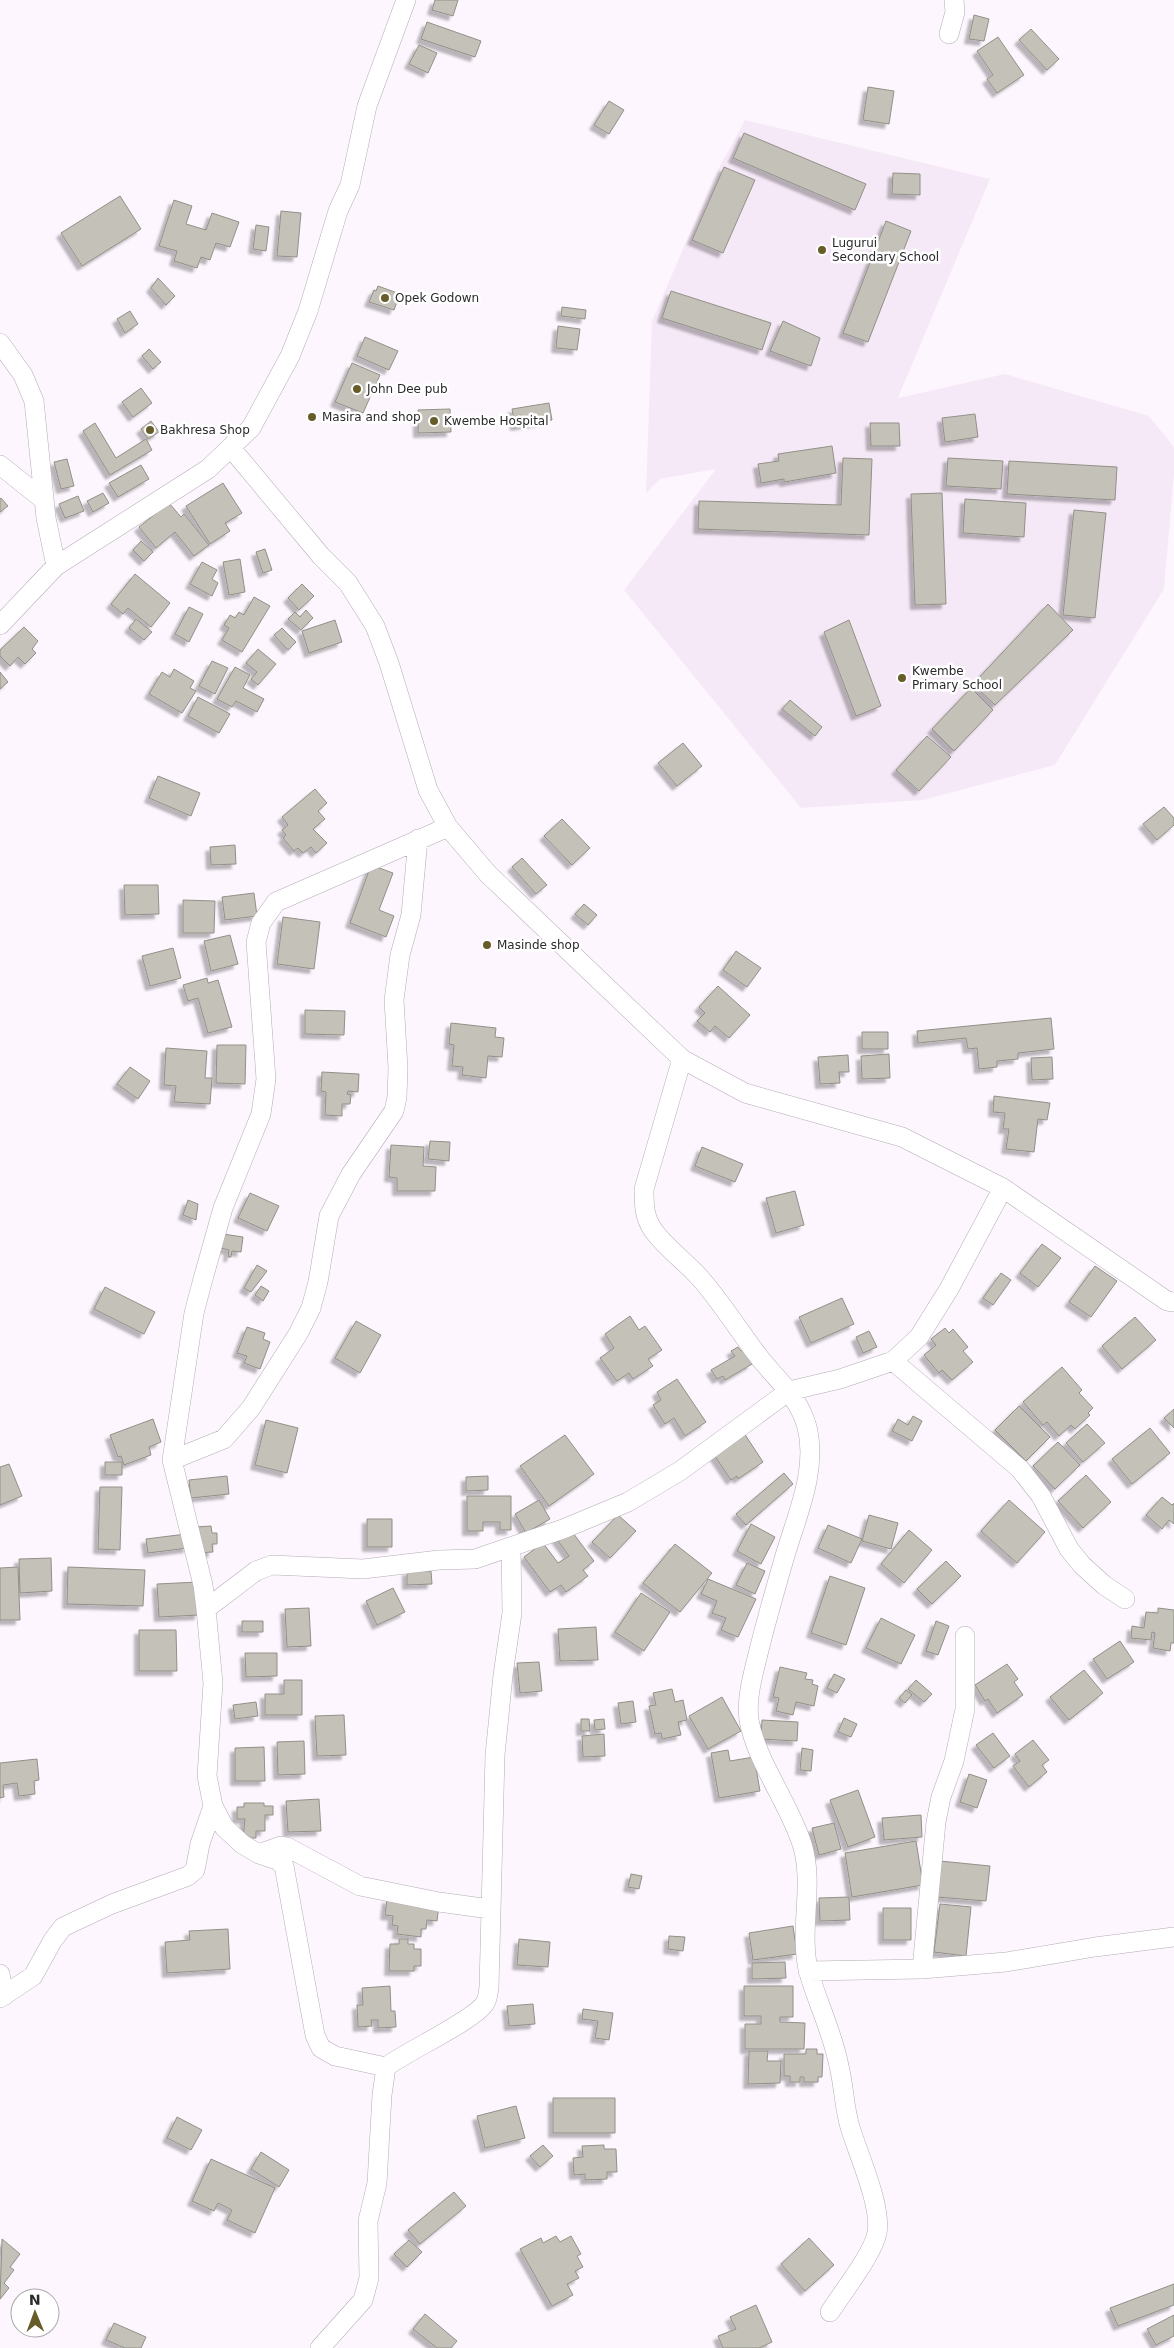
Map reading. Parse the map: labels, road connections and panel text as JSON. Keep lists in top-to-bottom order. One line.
{"places":["Lugurui Secondary School","Opek Godown","John Dee pub","Masira and shop","Kwembe Hospital","Bakhresa Shop","Kwembe Primary School","Masinde shop"],"north":"top"}
